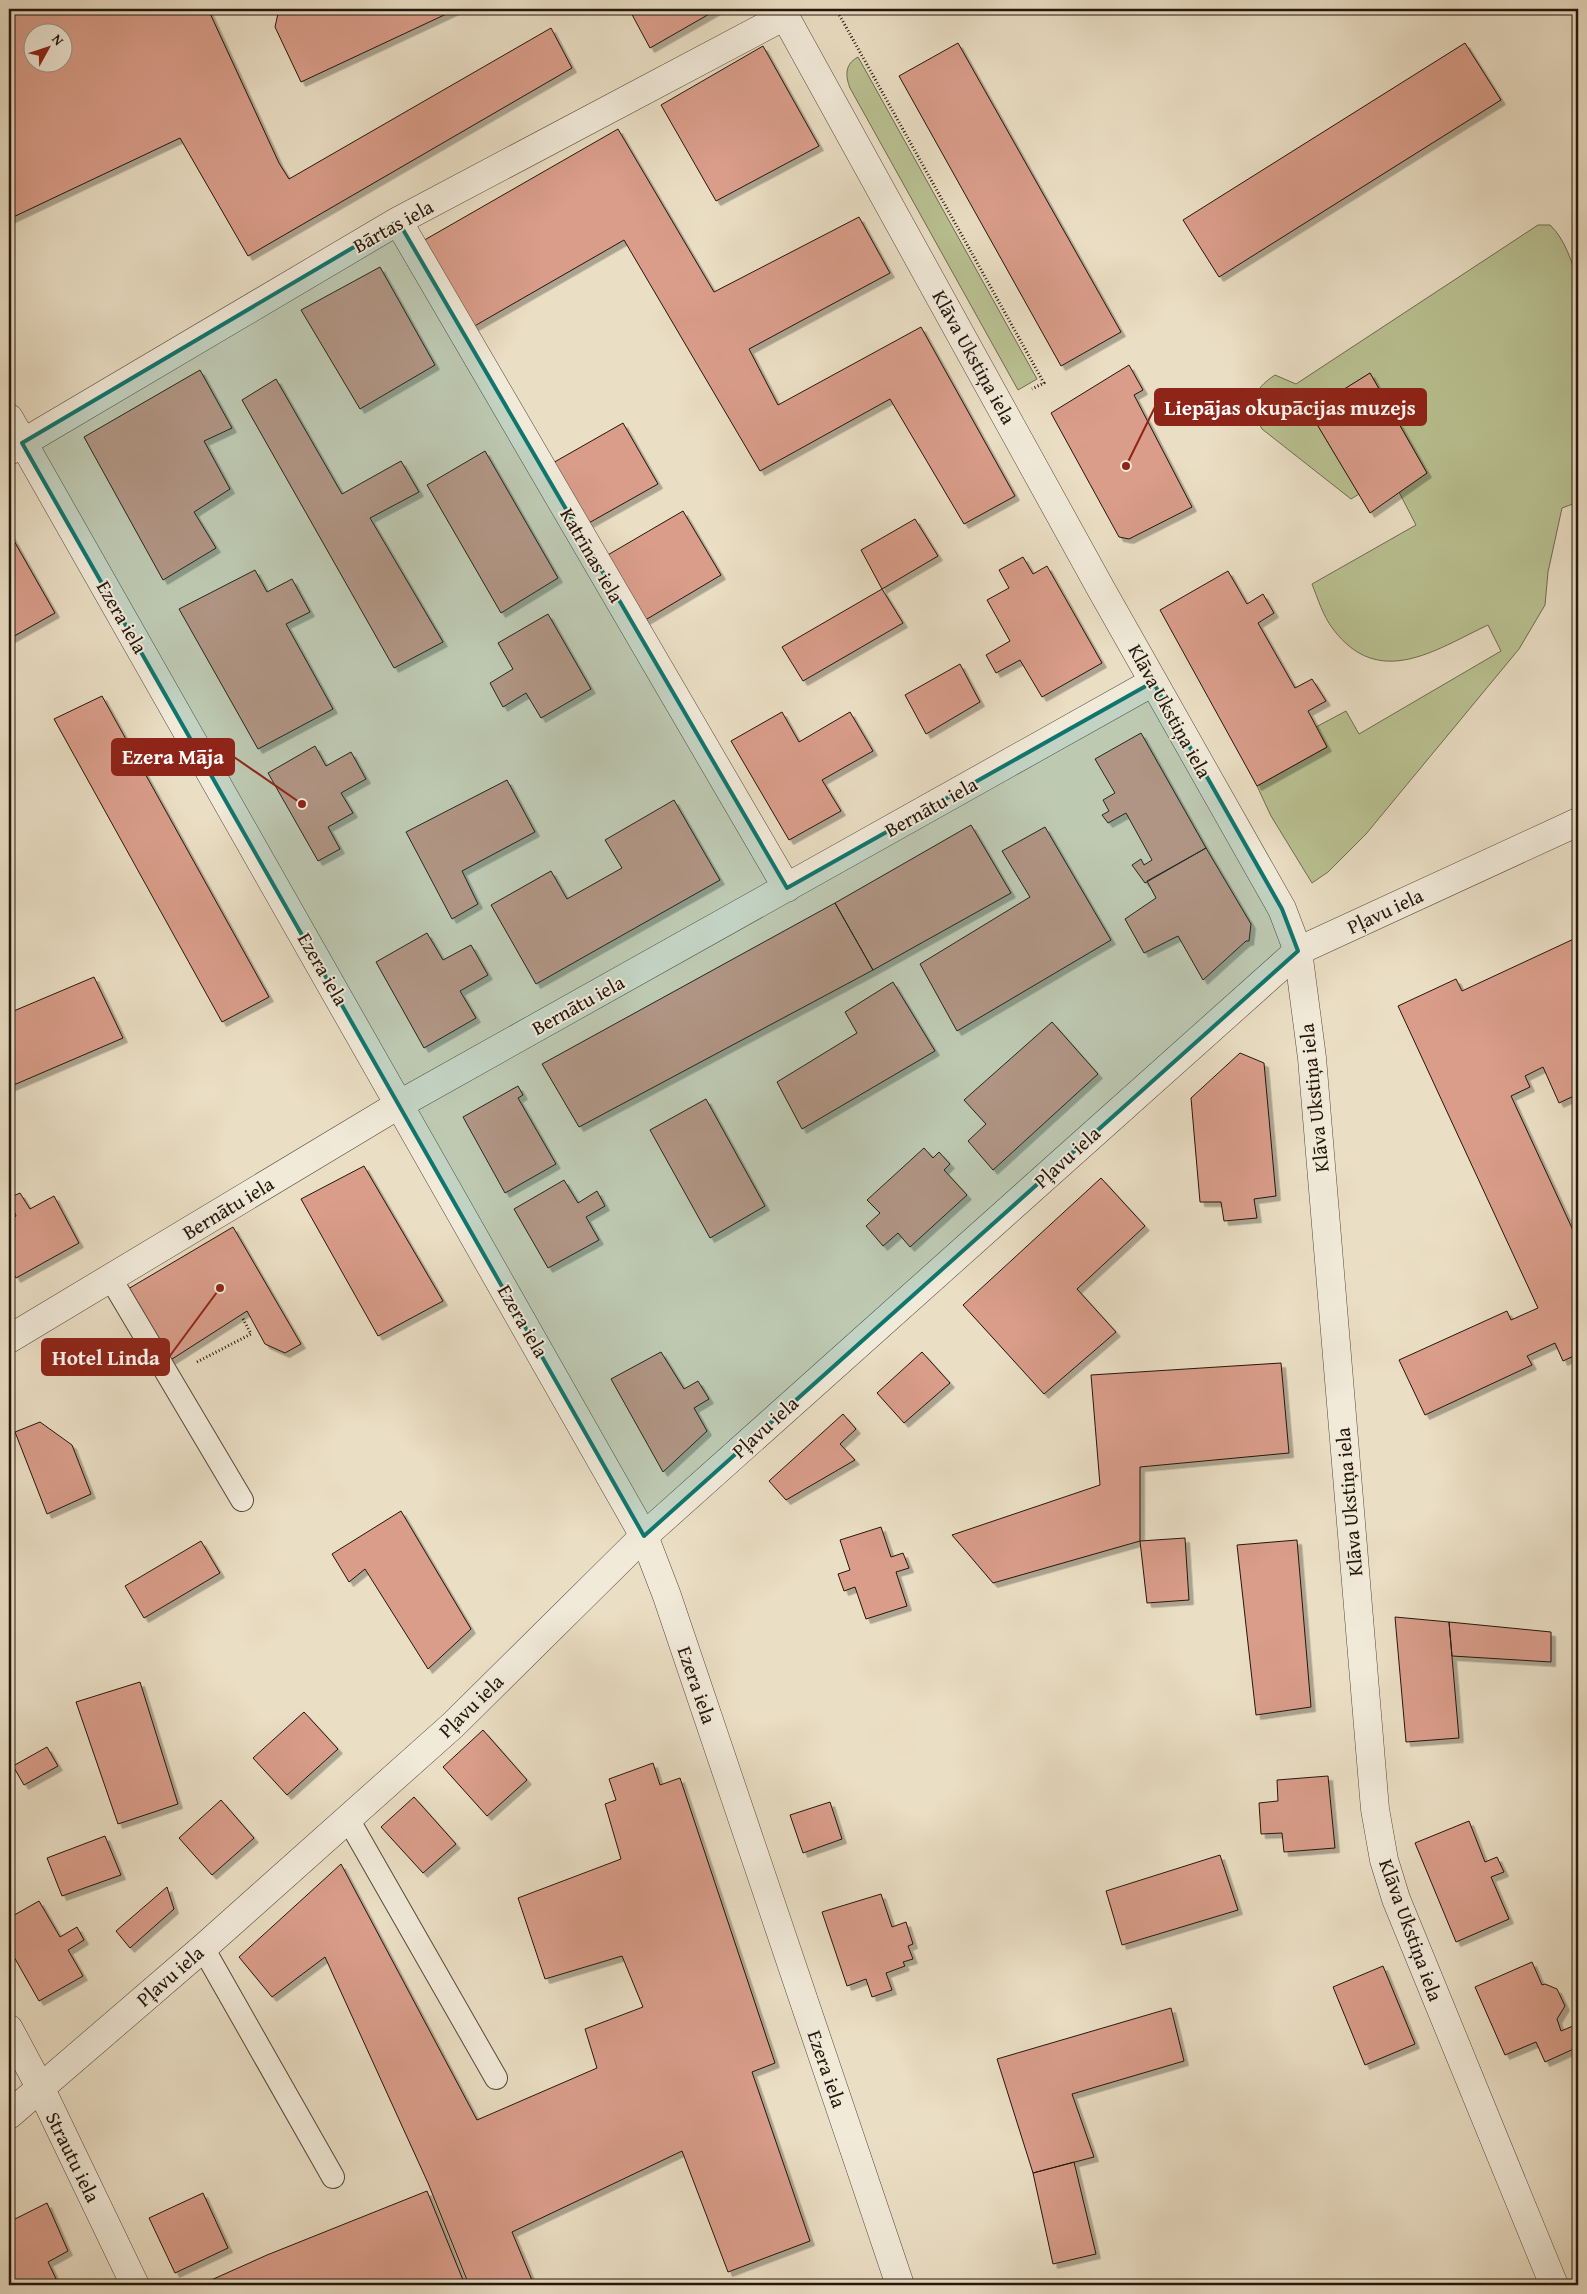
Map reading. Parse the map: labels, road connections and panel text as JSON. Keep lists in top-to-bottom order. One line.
{"streets":{"street":["Bārtas iela","Klāva Ukstiņa iela","Katrīnas iela","Ezera iela","Bernātu iela","Pļavu iela","Strautu iela"]},"crossings":[["Bārtas iela","Klāva Ukstiņa iela"],["Bārtas iela","Katrīnas iela"],["Bārtas iela","Ezera iela"],["Klāva Ukstiņa iela","Bernātu iela"],["Klāva Ukstiņa iela","Pļavu iela"],["Katrīnas iela","Bernātu iela"],["Ezera iela","Bernātu iela"],["Ezera iela","Pļavu iela"],["Pļavu iela","Strautu iela"]],"places":["Liepājas okupācijas muzejs","Ezera Māja","Hotel Linda"],"north":"top right"}
